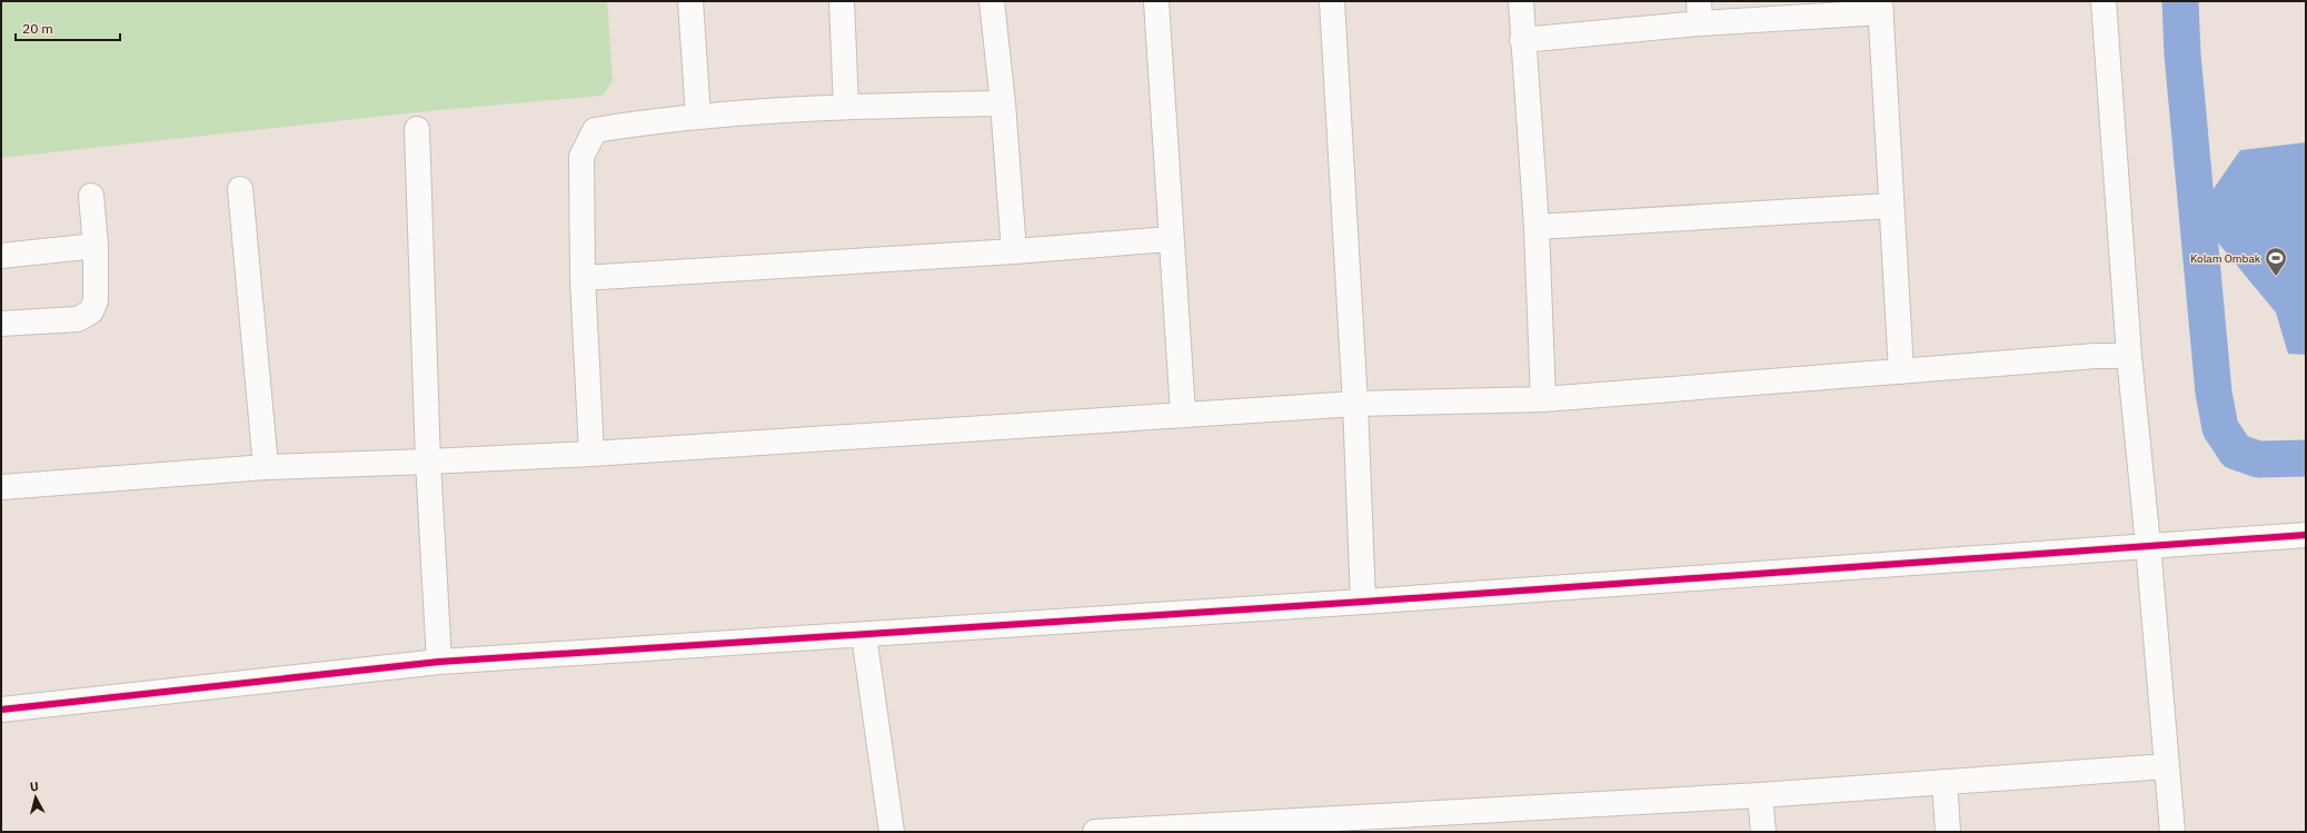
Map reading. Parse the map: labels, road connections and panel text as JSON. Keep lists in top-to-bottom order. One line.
{"places":{"sports":["Kolam Ombak"]},"scale_bar":"20 m","north":"top"}
